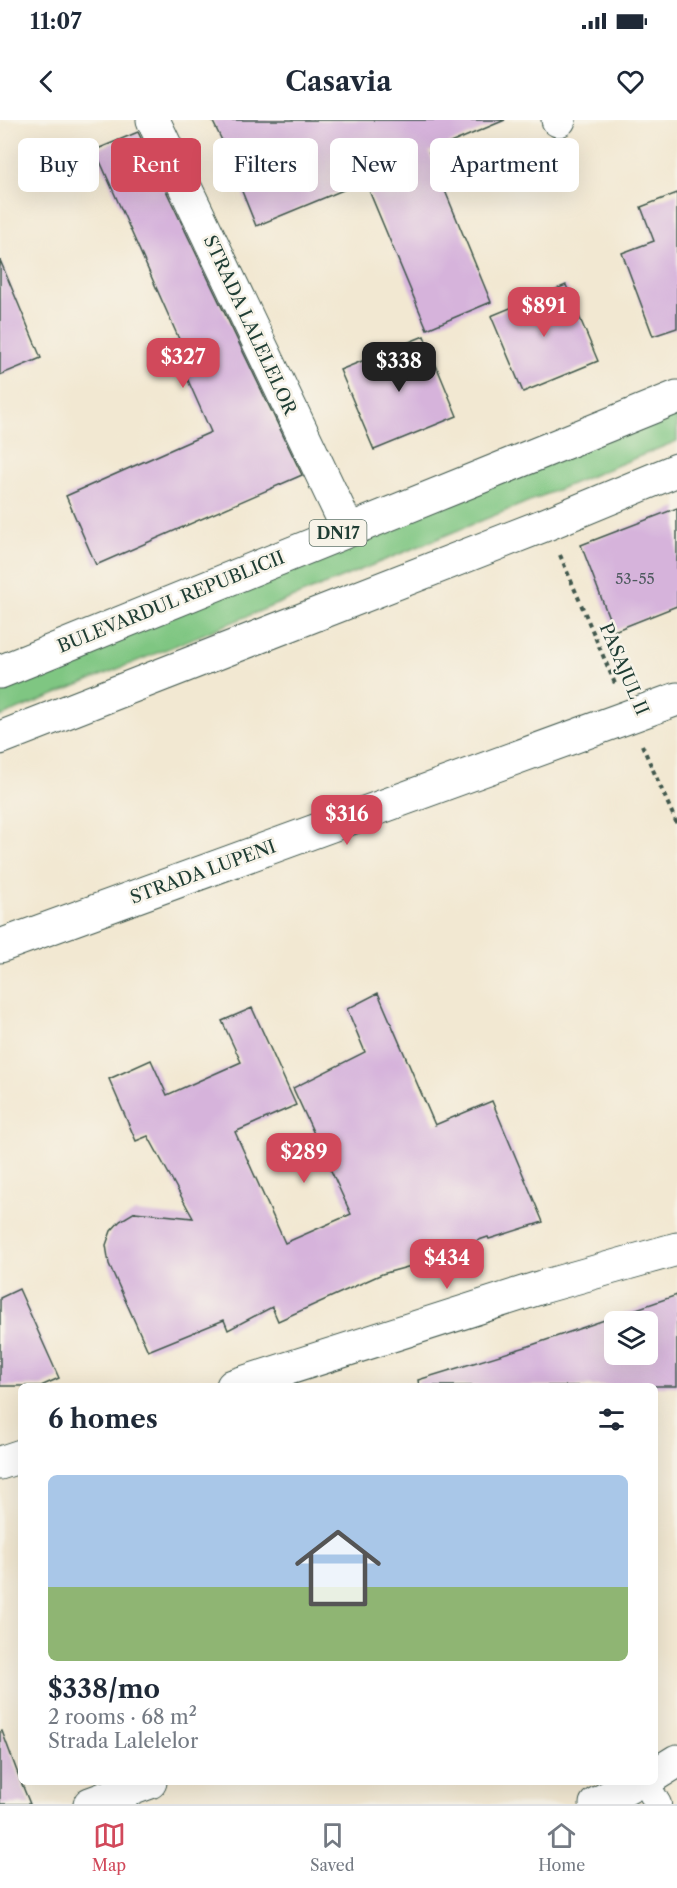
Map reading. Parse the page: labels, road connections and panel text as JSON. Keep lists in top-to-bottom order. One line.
{"streets":{"street":["STRADA LALELELOR","DN17","BULEVARDUL REPUBLICII","STRADA LUPENI"],"path":["PASAJUL II"]},"crossings":[["STRADA LALELELOR","BULEVARDUL REPUBLICII"],["PASAJUL II","STRADA LUPENI"]],"house_numbers":["53-55"],"page":{"status":"11:07","header":"Casavia","chip":["Buy","Rent","Filters","New","Apartment"],"price":["$891","$327","$338","$316","$289","$434"],"heading":"6 homes","list":[{"name":"$338/mo","note":"2 rooms · 68 m² · Strada Lalelelor"}],"tabs":["Map","Saved","Home"]}}
